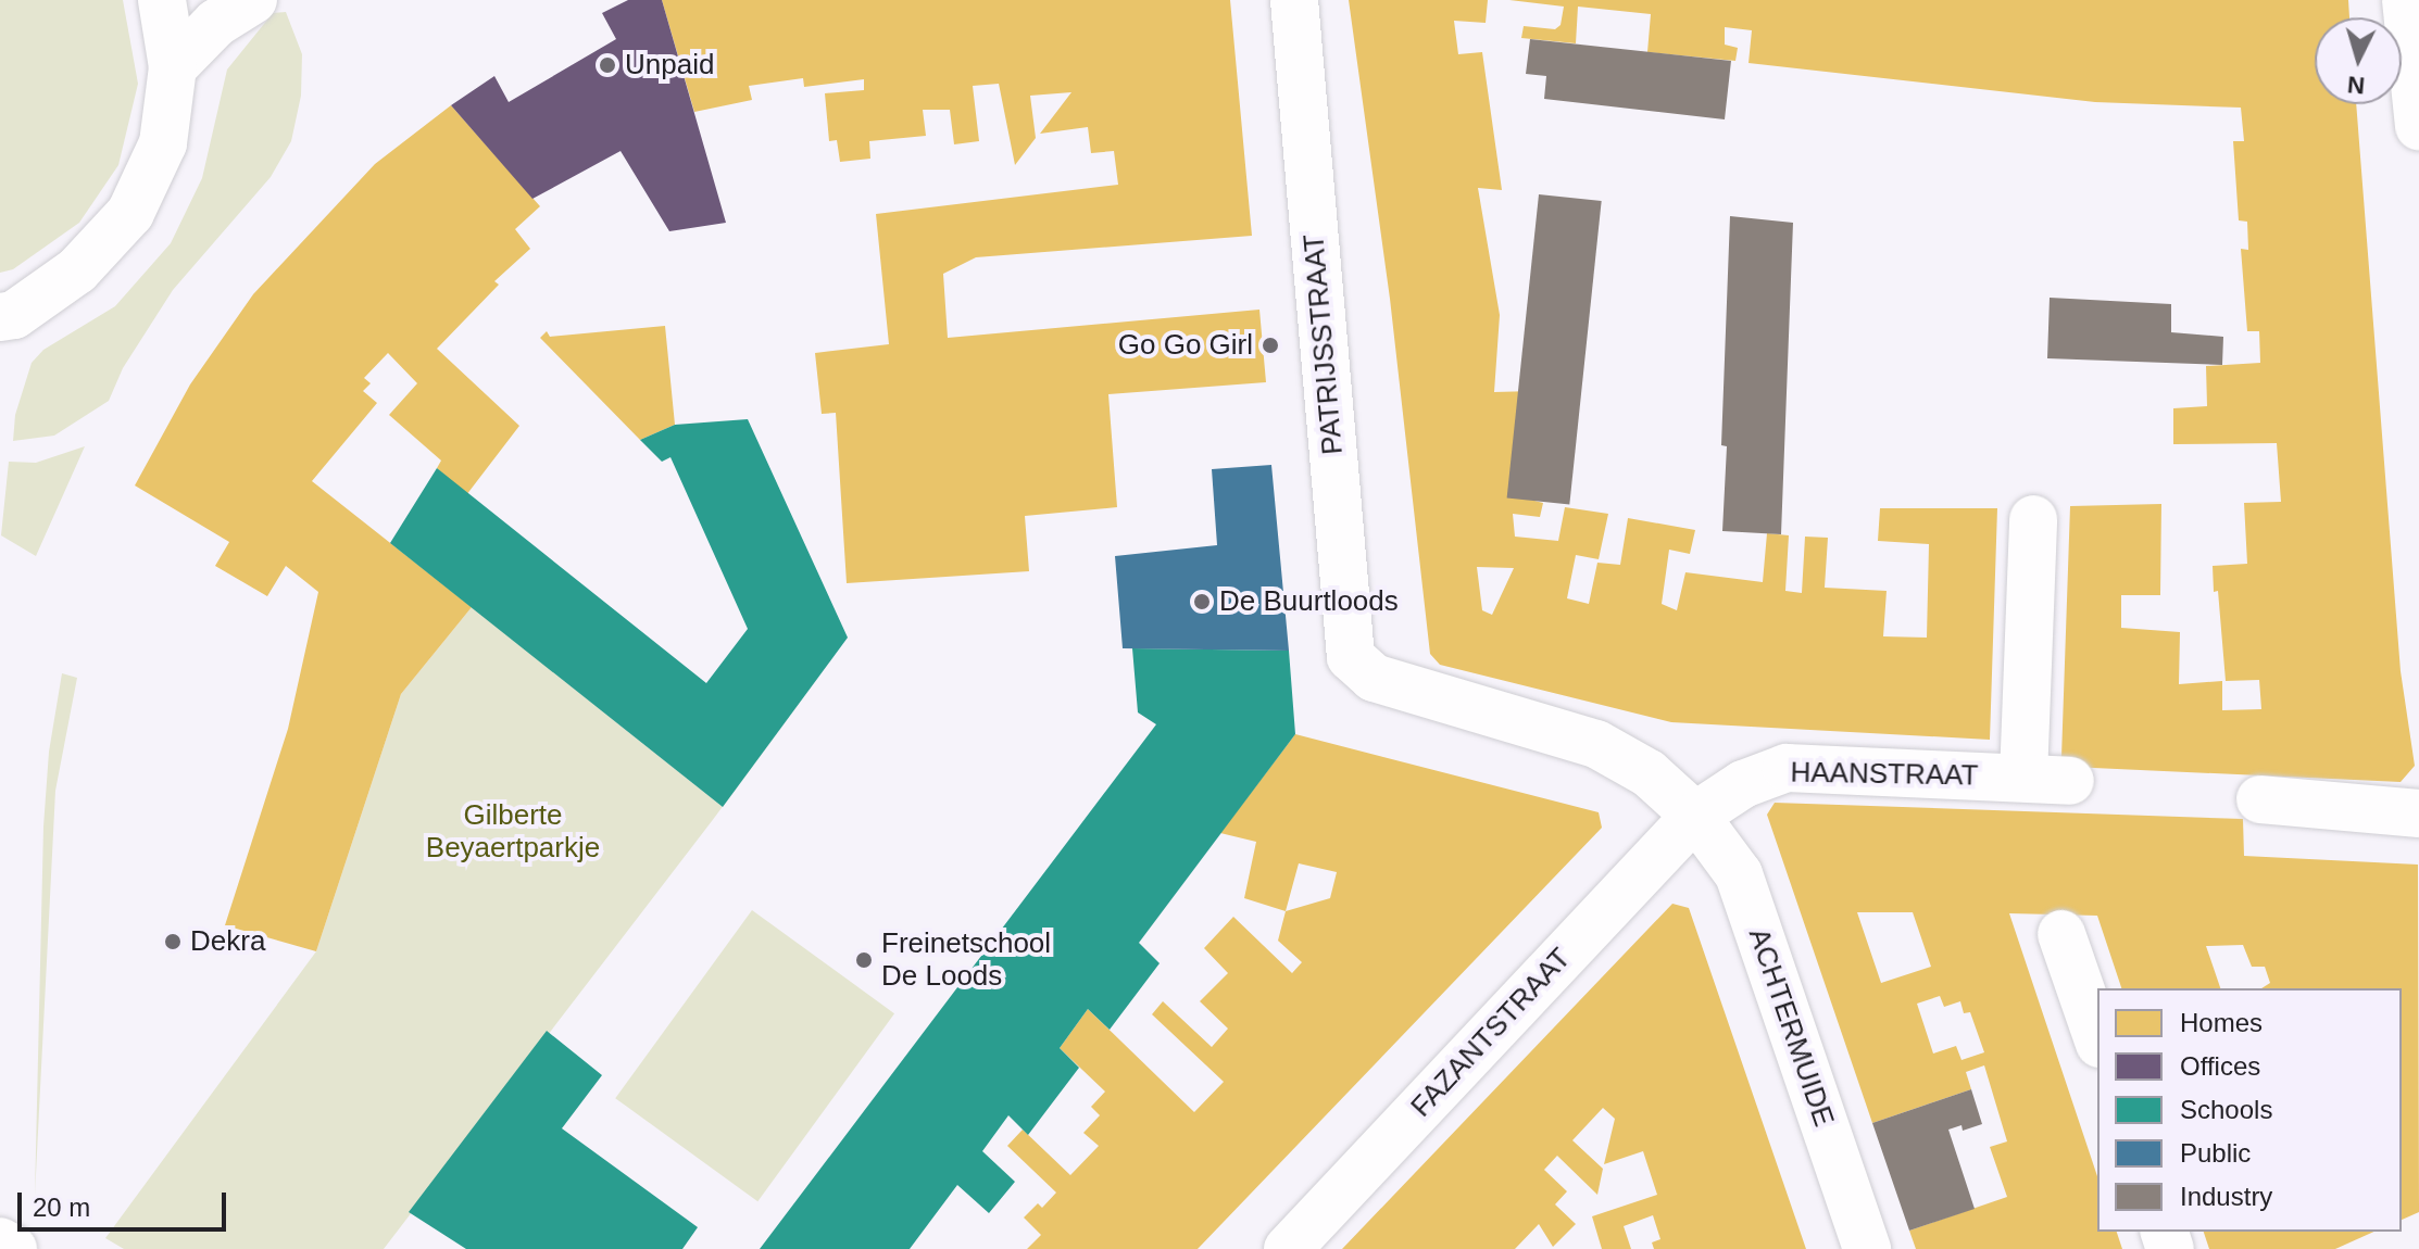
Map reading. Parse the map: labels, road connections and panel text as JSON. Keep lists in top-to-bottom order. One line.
{"streets":{"street":["PATRIJSSTRAAT","HAANSTRAAT","ACHTERMUIDE","FAZANTSTRAAT"]},"crossings":[["PATRIJSSTRAAT","HAANSTRAAT"],["PATRIJSSTRAAT","ACHTERMUIDE"],["PATRIJSSTRAAT","FAZANTSTRAAT"],["HAANSTRAAT","ACHTERMUIDE"],["HAANSTRAAT","FAZANTSTRAAT"],["ACHTERMUIDE","FAZANTSTRAAT"]],"parks":["Gilberte Beyaertparkje"],"places":["Unpaid","Go Go Girl","De Buurtloods","Dekra","Freinetschool De Loods"],"legend":["Homes","Offices","Schools","Public","Industry"],"scale_bar":"20 m","north":"bottom"}
